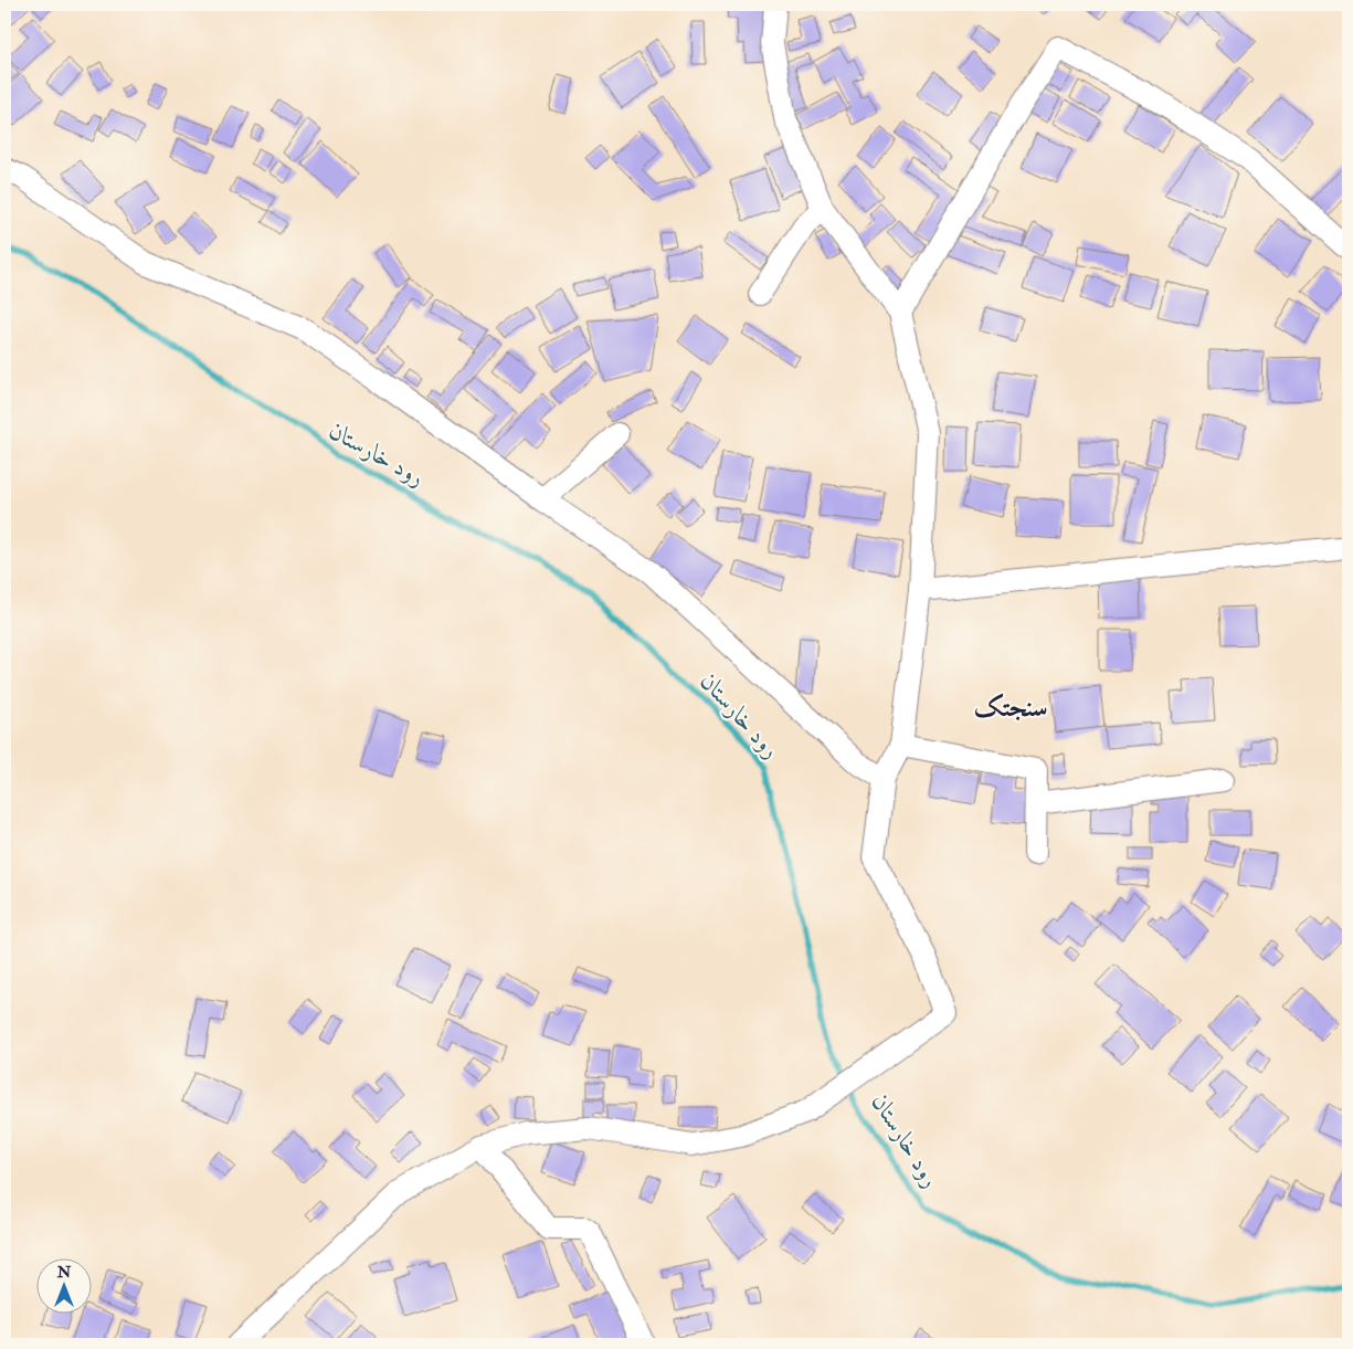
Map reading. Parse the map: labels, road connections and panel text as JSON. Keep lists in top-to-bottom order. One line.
{"districts":["سنجتک"],"water":["رود خارستان"],"north":"top"}
